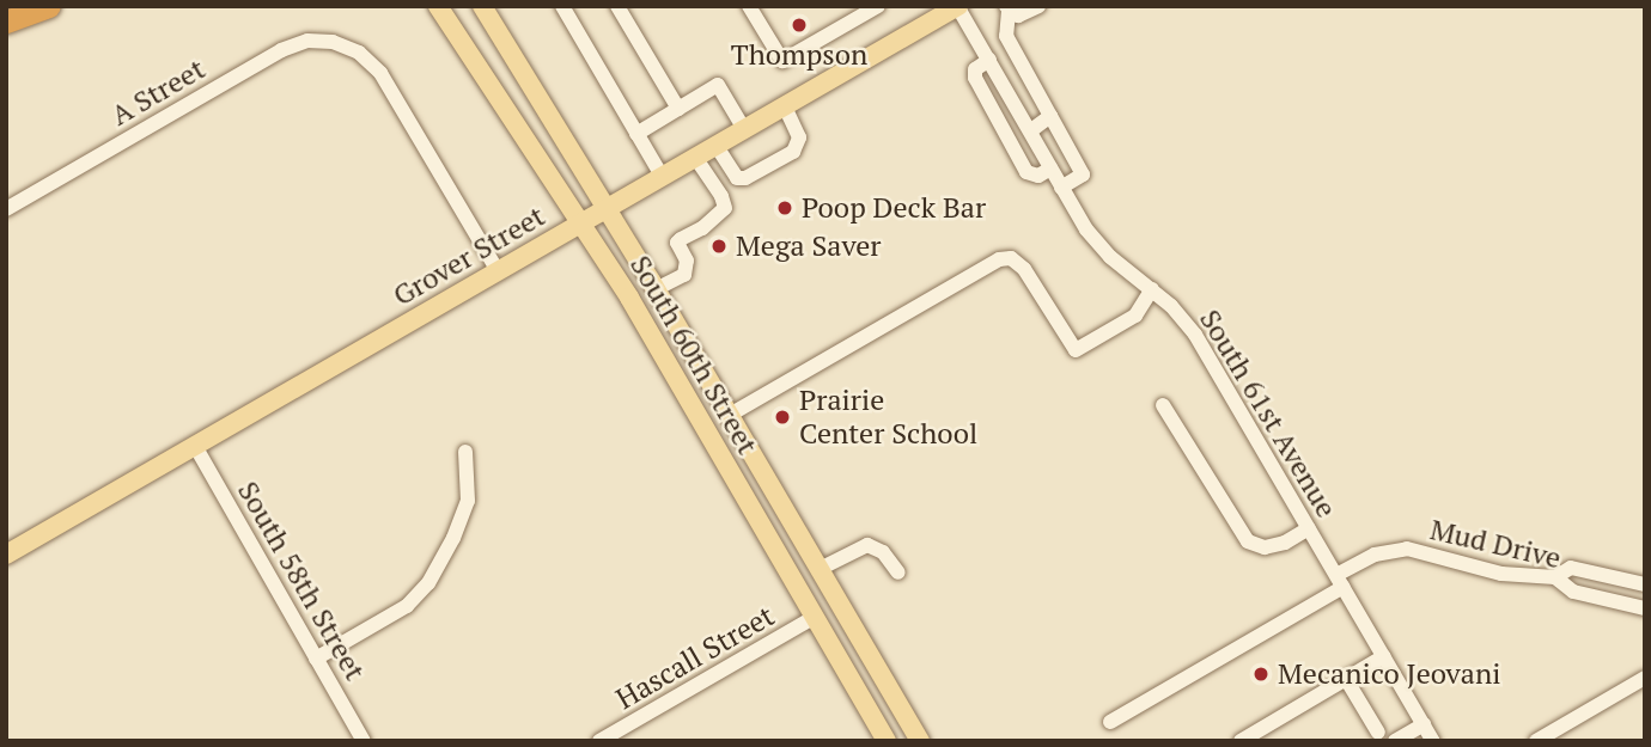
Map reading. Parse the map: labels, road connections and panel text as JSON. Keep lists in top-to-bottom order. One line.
{"streets":{"main road":["Grover Street","South 60th Street"],"street":["A Street","South 61st Avenue","Mud Drive","South 58th Street","Hascall Street"]},"crossings":[["A Street","Grover Street"],["Grover Street","South 60th Street"],["Grover Street","South 61st Avenue"],["Grover Street","South 58th Street"],["South 60th Street","Hascall Street"],["South 61st Avenue","Mud Drive"]],"places":["Thompson","Poop Deck Bar","Mega Saver","Prairie Center School","Mecanico Jeovani"]}
